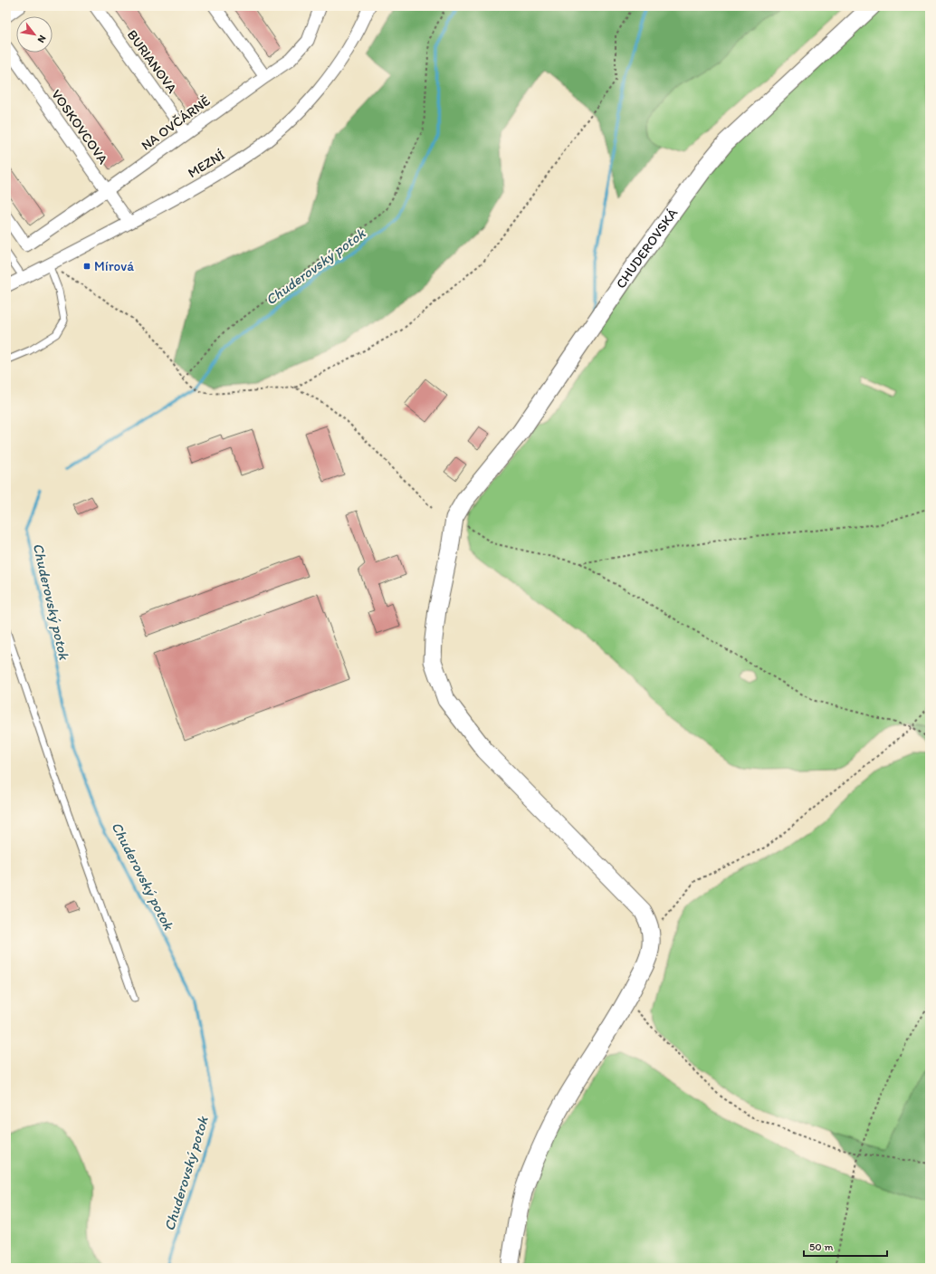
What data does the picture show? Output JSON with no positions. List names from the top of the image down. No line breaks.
{"streets":{"street":["BURIANOVA","NA OVČÁRNĚ","VOSKOVCOVA","MEZNÍ","CHUDEROVSKÁ"]},"crossings":[["BURIANOVA","NA OVČÁRNĚ"],["NA OVČÁRNĚ","VOSKOVCOVA"],["VOSKOVCOVA","MEZNÍ"]],"water":["Chuderovský potok"],"places":{"transit":["Mírová"]},"scale_bar":"50 m","north":"bottom right"}
